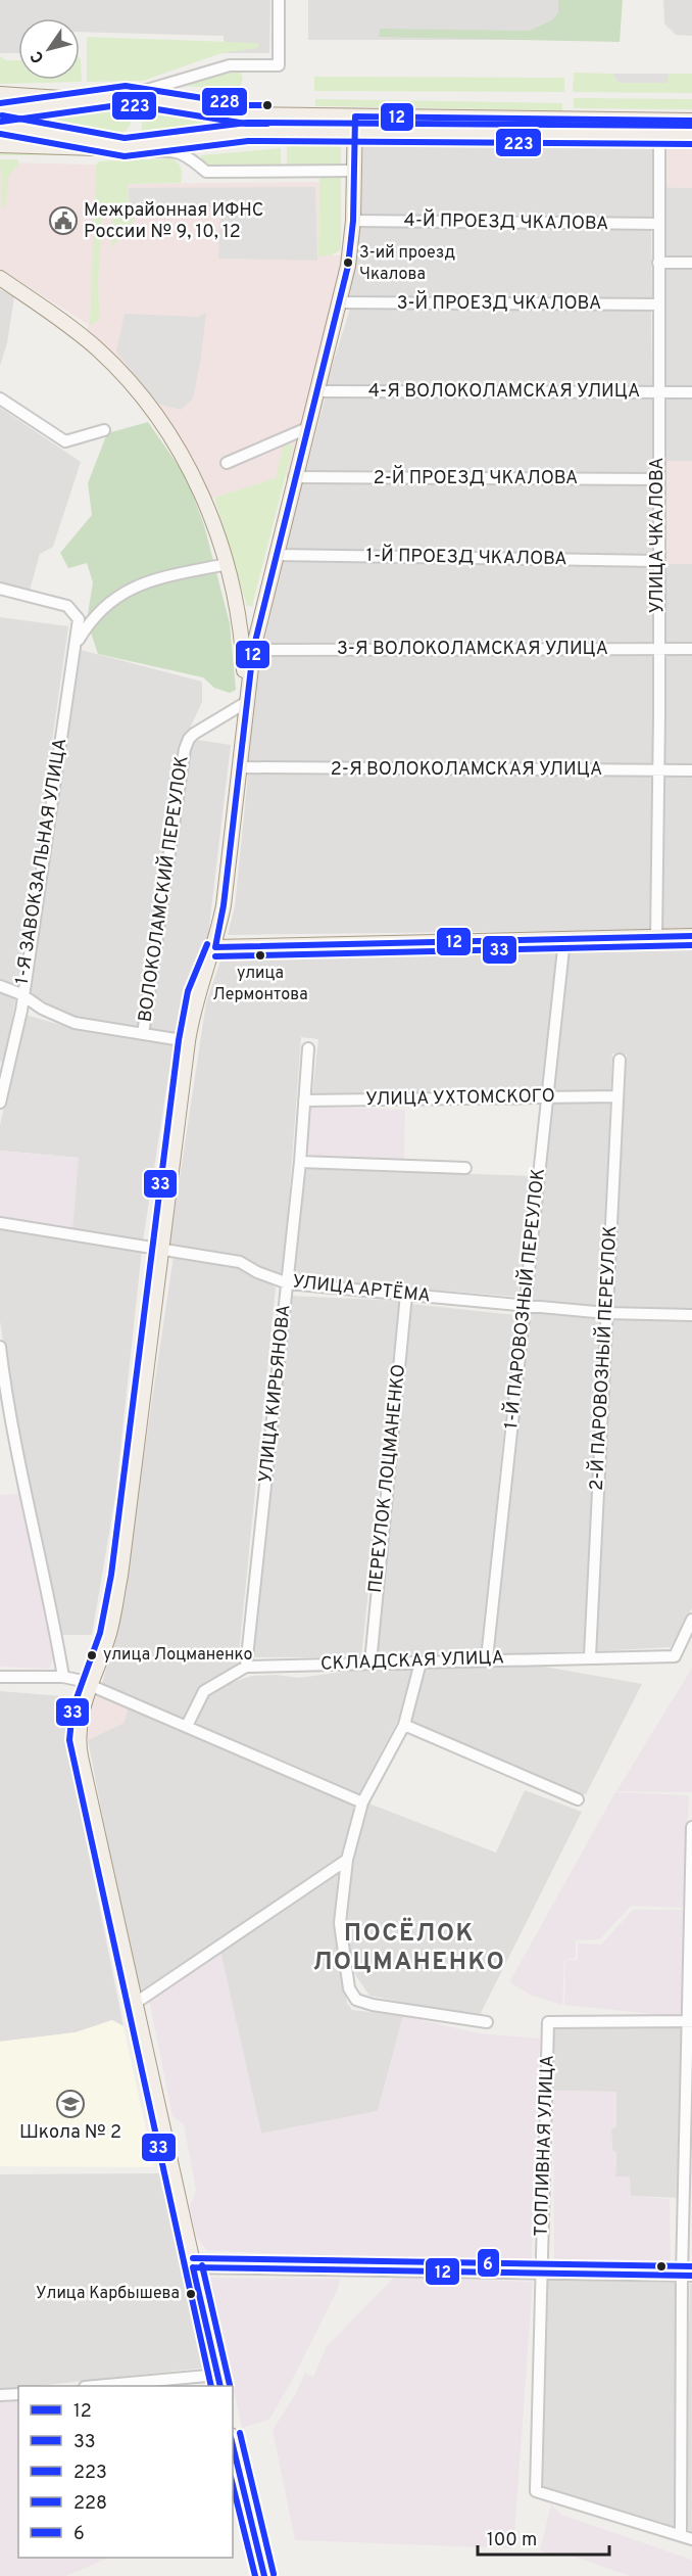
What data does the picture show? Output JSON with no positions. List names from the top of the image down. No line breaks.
{"streets":{"street":["4-Й ПРОЕЗД ЧКАЛОВА","3-Й ПРОЕЗД ЧКАЛОВА","4-Я ВОЛОКОЛАМСКАЯ УЛИЦА","2-Й ПРОЕЗД ЧКАЛОВА","УЛИЦА ЧКАЛОВА","1-Й ПРОЕЗД ЧКАЛОВА","3-Я ВОЛОКОЛАМСКАЯ УЛИЦА","2-Я ВОЛОКОЛАМСКАЯ УЛИЦА","1-Я ЗАВОКЗАЛЬНАЯ УЛИЦА","ВОЛОКОЛАМСКИЙ ПЕРЕУЛОК","УЛИЦА УХТОМСКОГО","УЛИЦА АРТЁМА","1-Й ПАРОВОЗНЫЙ ПЕРЕУЛОК","2-Й ПАРОВОЗНЫЙ ПЕРЕУЛОК","УЛИЦА КИРЬЯНОВА","ПЕРЕУЛОК ЛОЦМАНЕНКО","СКЛАДСКАЯ УЛИЦА","ТОПЛИВНАЯ УЛИЦА"]},"crossings":[["4-Й ПРОЕЗД ЧКАЛОВА","УЛИЦА ЧКАЛОВА"],["3-Й ПРОЕЗД ЧКАЛОВА","УЛИЦА ЧКАЛОВА"],["4-Я ВОЛОКОЛАМСКАЯ УЛИЦА","УЛИЦА ЧКАЛОВА"],["2-Й ПРОЕЗД ЧКАЛОВА","УЛИЦА ЧКАЛОВА"],["УЛИЦА ЧКАЛОВА","1-Й ПРОЕЗД ЧКАЛОВА"],["УЛИЦА ЧКАЛОВА","3-Я ВОЛОКОЛАМСКАЯ УЛИЦА"],["УЛИЦА ЧКАЛОВА","2-Я ВОЛОКОЛАМСКАЯ УЛИЦА"],["УЛИЦА УХТОМСКОГО","1-Й ПАРОВОЗНЫЙ ПЕРЕУЛОК"],["УЛИЦА УХТОМСКОГО","2-Й ПАРОВОЗНЫЙ ПЕРЕУЛОК"],["УЛИЦА УХТОМСКОГО","УЛИЦА КИРЬЯНОВА"],["УЛИЦА АРТЁМА","1-Й ПАРОВОЗНЫЙ ПЕРЕУЛОК"],["УЛИЦА АРТЁМА","2-Й ПАРОВОЗНЫЙ ПЕРЕУЛОК"],["УЛИЦА АРТЁМА","УЛИЦА КИРЬЯНОВА"],["УЛИЦА АРТЁМА","ПЕРЕУЛОК ЛОЦМАНЕНКО"],["1-Й ПАРОВОЗНЫЙ ПЕРЕУЛОК","СКЛАДСКАЯ УЛИЦА"],["2-Й ПАРОВОЗНЫЙ ПЕРЕУЛОК","СКЛАДСКАЯ УЛИЦА"],["УЛИЦА КИРЬЯНОВА","СКЛАДСКАЯ УЛИЦА"],["ПЕРЕУЛОК ЛОЦМАНЕНКО","СКЛАДСКАЯ УЛИЦА"]],"districts":["ПОСЁЛОК ЛОЦМАНЕНКО"],"places":{"public building":["Межрайонная ИФНС России № 9, 10, 12"],"other":["3-ий проезд Чкалова","улица Лермонтова","улица Лоцманенко","Улица Карбышева"],"school or university":["Школа № 2"]},"lines":["transit line 228","transit line 223","transit line 12","transit line 33","transit line 6"],"legend":["12","33","223","228","6"],"scale_bar":"100 m","north":"bottom left"}
